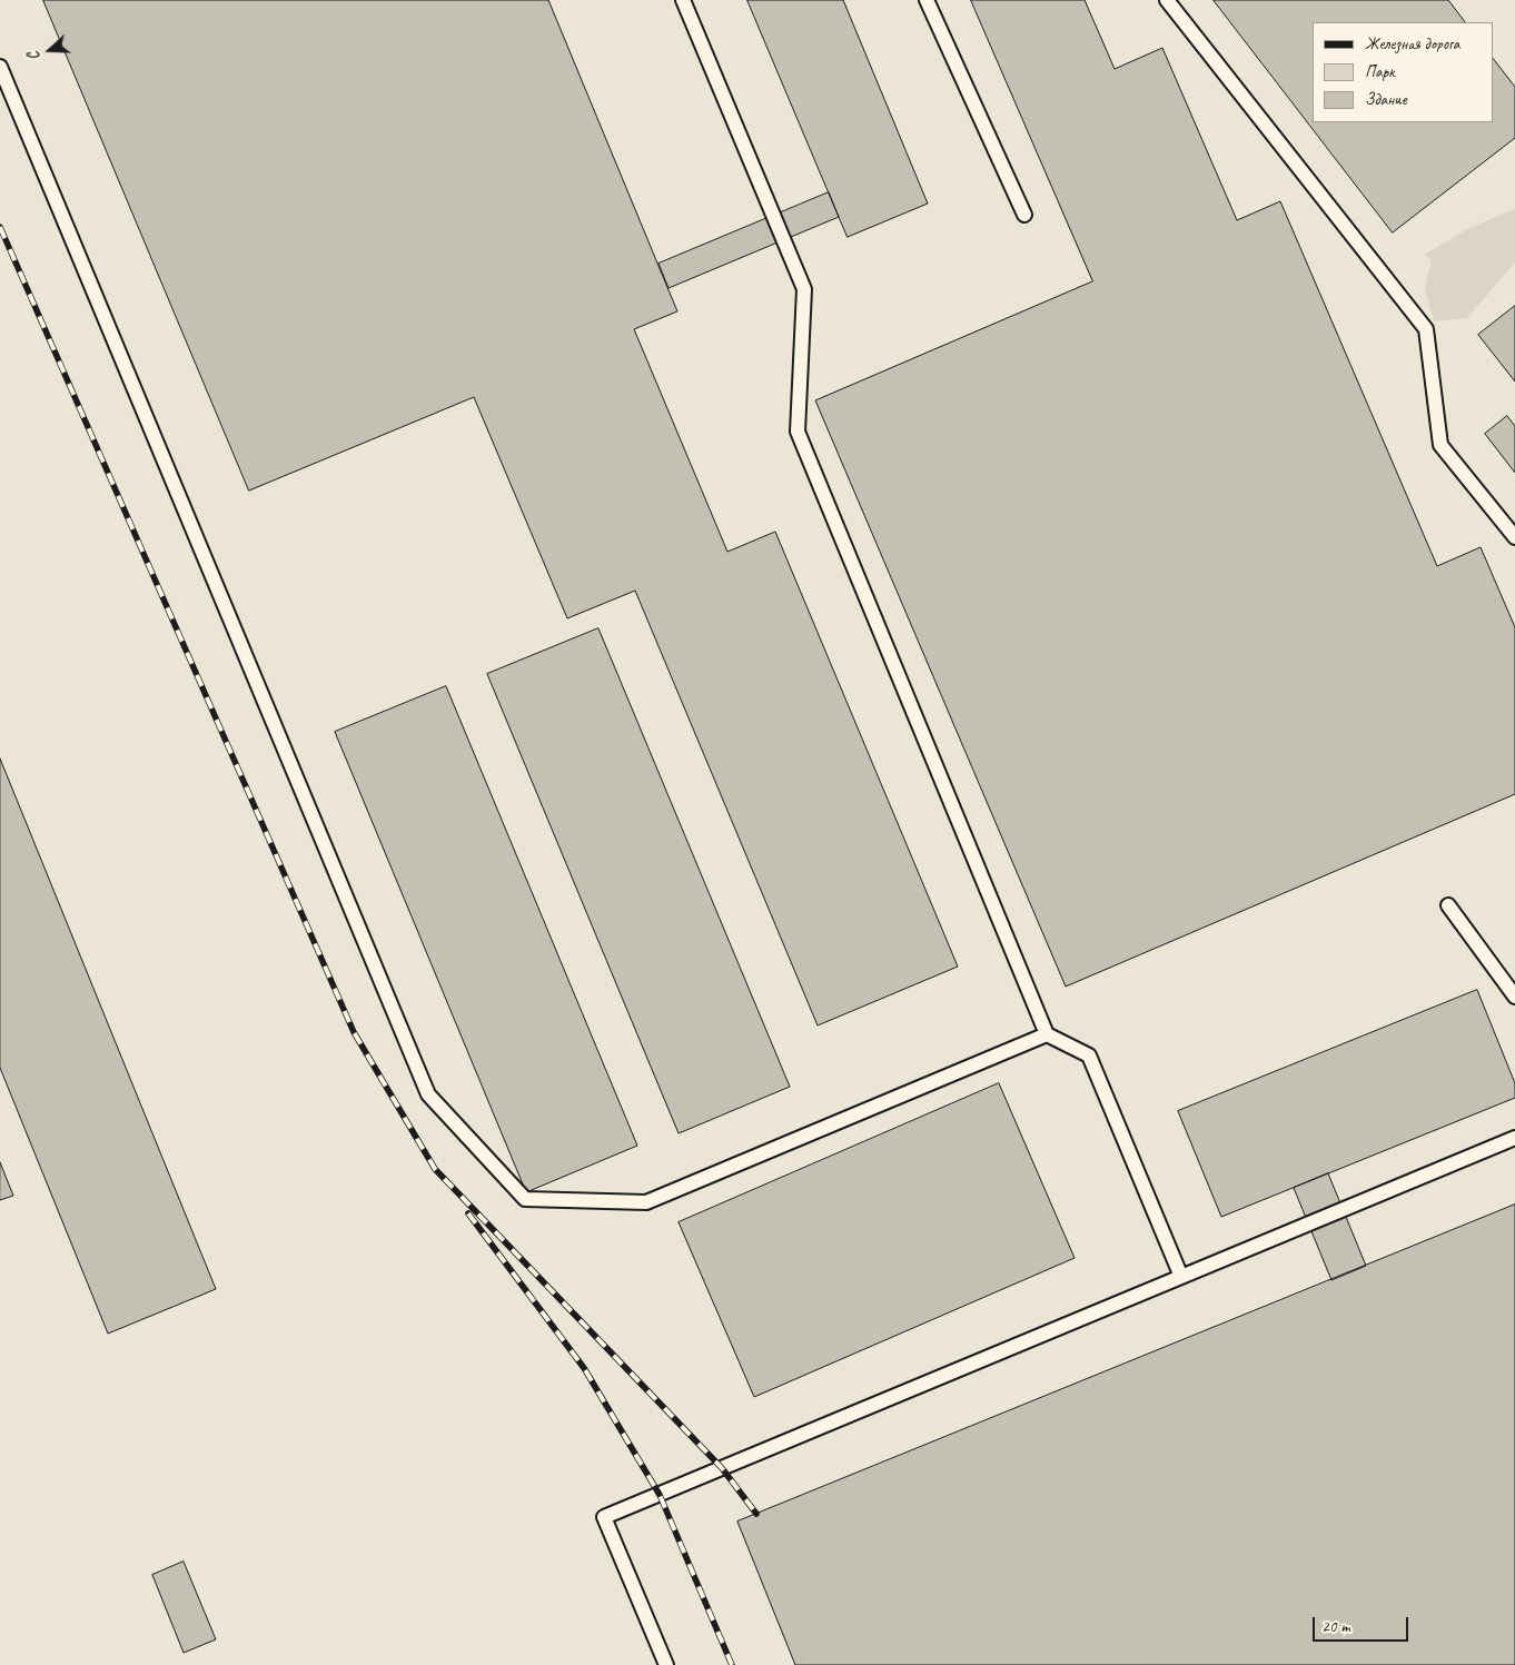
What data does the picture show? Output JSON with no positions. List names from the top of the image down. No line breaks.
{"legend":["Железная дорога","Парк","Здание"],"scale_bar":"20 m","north":"left"}
